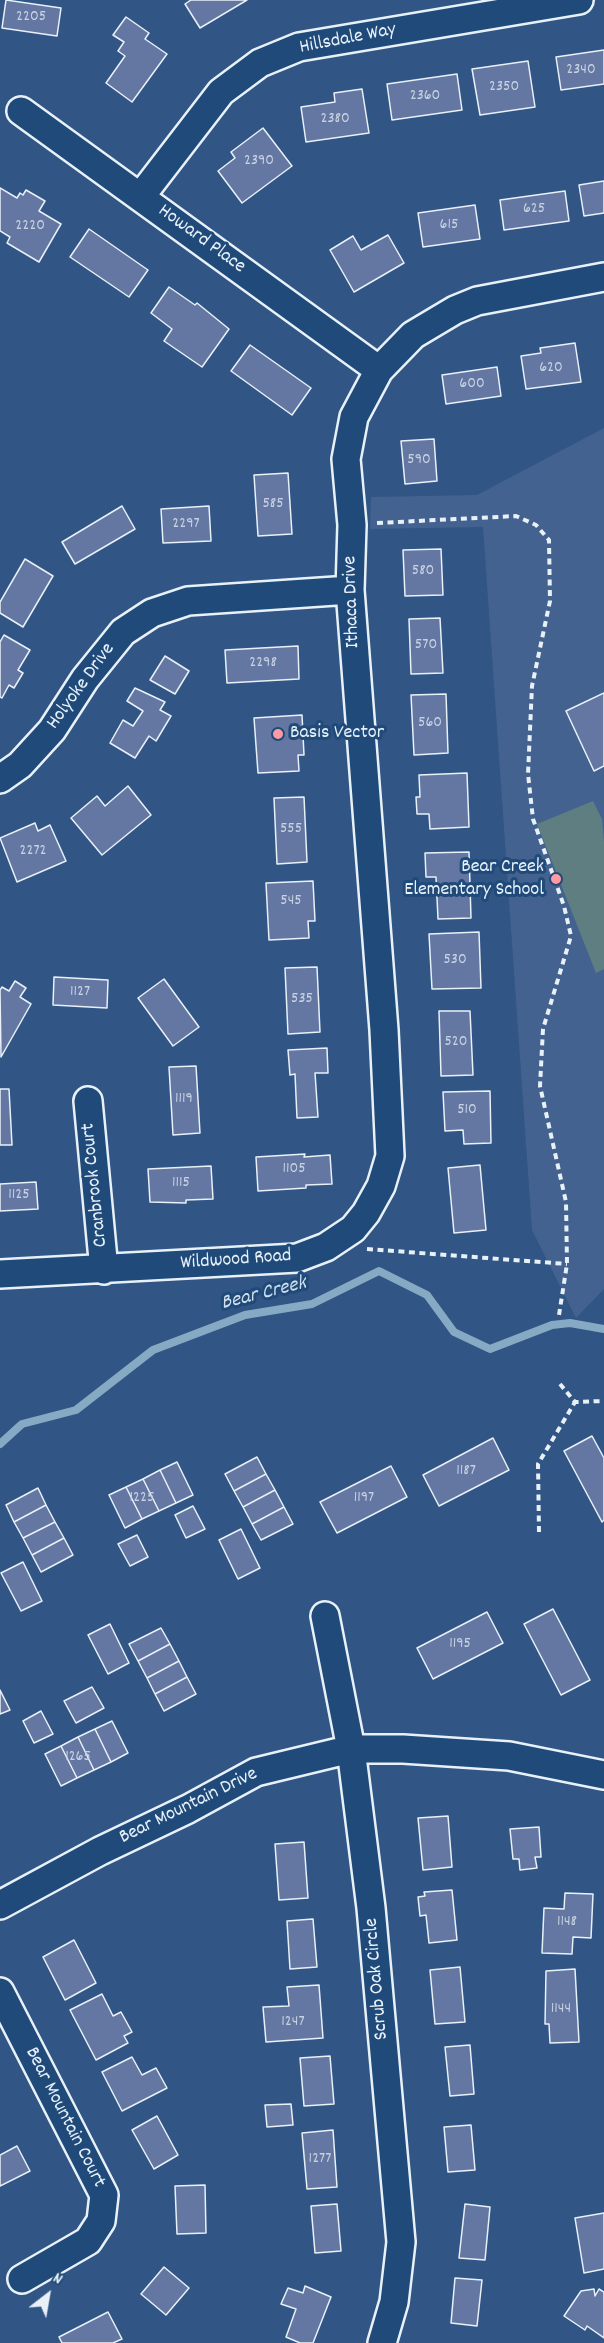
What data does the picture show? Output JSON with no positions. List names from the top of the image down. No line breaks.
{"streets":{"street":["Hillsdale Way","Howard Place","Ithaca Drive","Holyoke Drive","Cranbrook Court","Wildwood Road","Bear Mountain Drive","Scrub Oak Circle","Bear Mountain Court"]},"crossings":[["Hillsdale Way","Howard Place"],["Howard Place","Ithaca Drive"],["Ithaca Drive","Holyoke Drive"],["Ithaca Drive","Wildwood Road"],["Cranbrook Court","Wildwood Road"],["Bear Mountain Drive","Scrub Oak Circle"]],"water":["Bear Creek"],"places":["Basis Vector","Bear Creek Elementary School"],"house_numbers":["2205","2340","2350","2360","2380","2390","625","615","2220","620","600","590","585","2297","580","570","2298","560","555","2272","545","530","1127","535","520","1119","510","1105","1115","1125","1187","1225","1197","1195","1265","1148","1144","1247","1277"],"north":"top right"}
